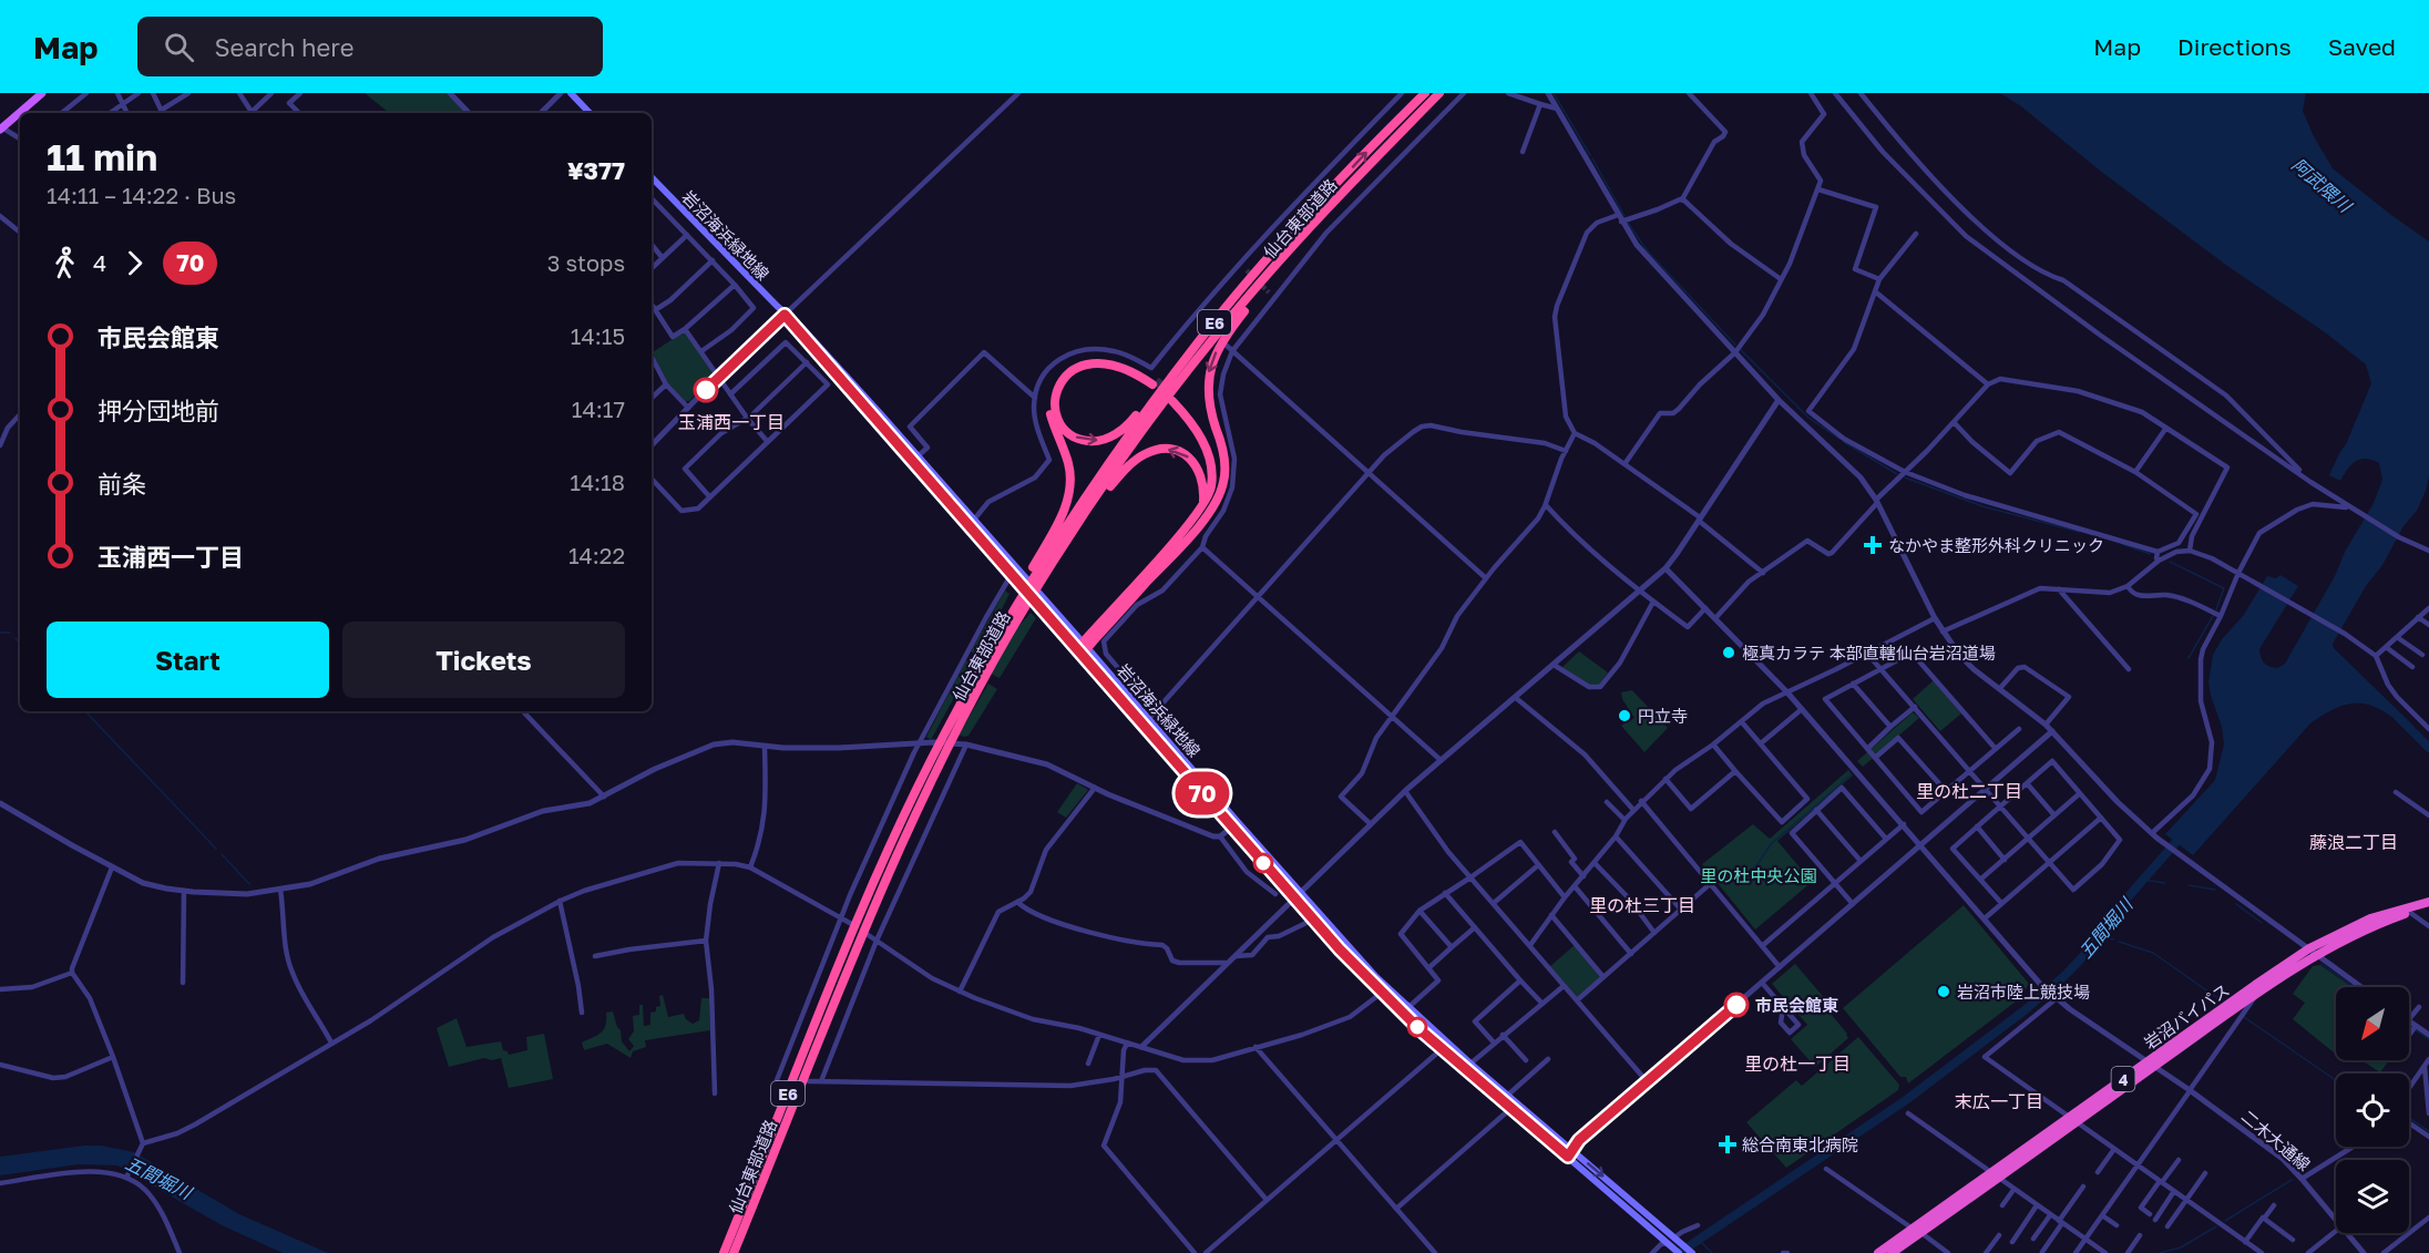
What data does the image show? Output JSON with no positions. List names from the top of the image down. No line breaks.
{"streets":{"highway":["仙台東部道路","E6","岩沼バイパス","4"],"main road":["岩沼海浜緑地線"],"street":["二木大通線"]},"crossings":[["岩沼バイパス","二木大通線"]],"districts":["玉浦西一丁目","里の杜二丁目","藤浪二丁目","里の杜三丁目","里の杜一丁目","末広一丁目"],"water":["阿武隈川","五間堀川"],"parks":["里の杜中央公園"],"places":{"health":["なかやま整形外科クリニック","総合南東北病院"],"other":["極真カラテ 本部直轄仙台岩沼道場","円立寺","岩沼市陸上競技場","市民会館東"]},"lines":["bus line 70"],"north":"bottom left","page":{"header":"Map","search":"Search here","nav":["Map","Directions","Saved"],"on_map":"70","heading":["11 min","14:11 – 14:22 · Bus","¥377"],"legs":["4","70","3 stops"],"list":[{"name":"市民会館東","value":"14:15"},{"name":"押分団地前","value":"14:17"},{"name":"前条","value":"14:18"},{"name":"玉浦西一丁目","value":"14:22"}],"buttons":["Start","Tickets"]}}
